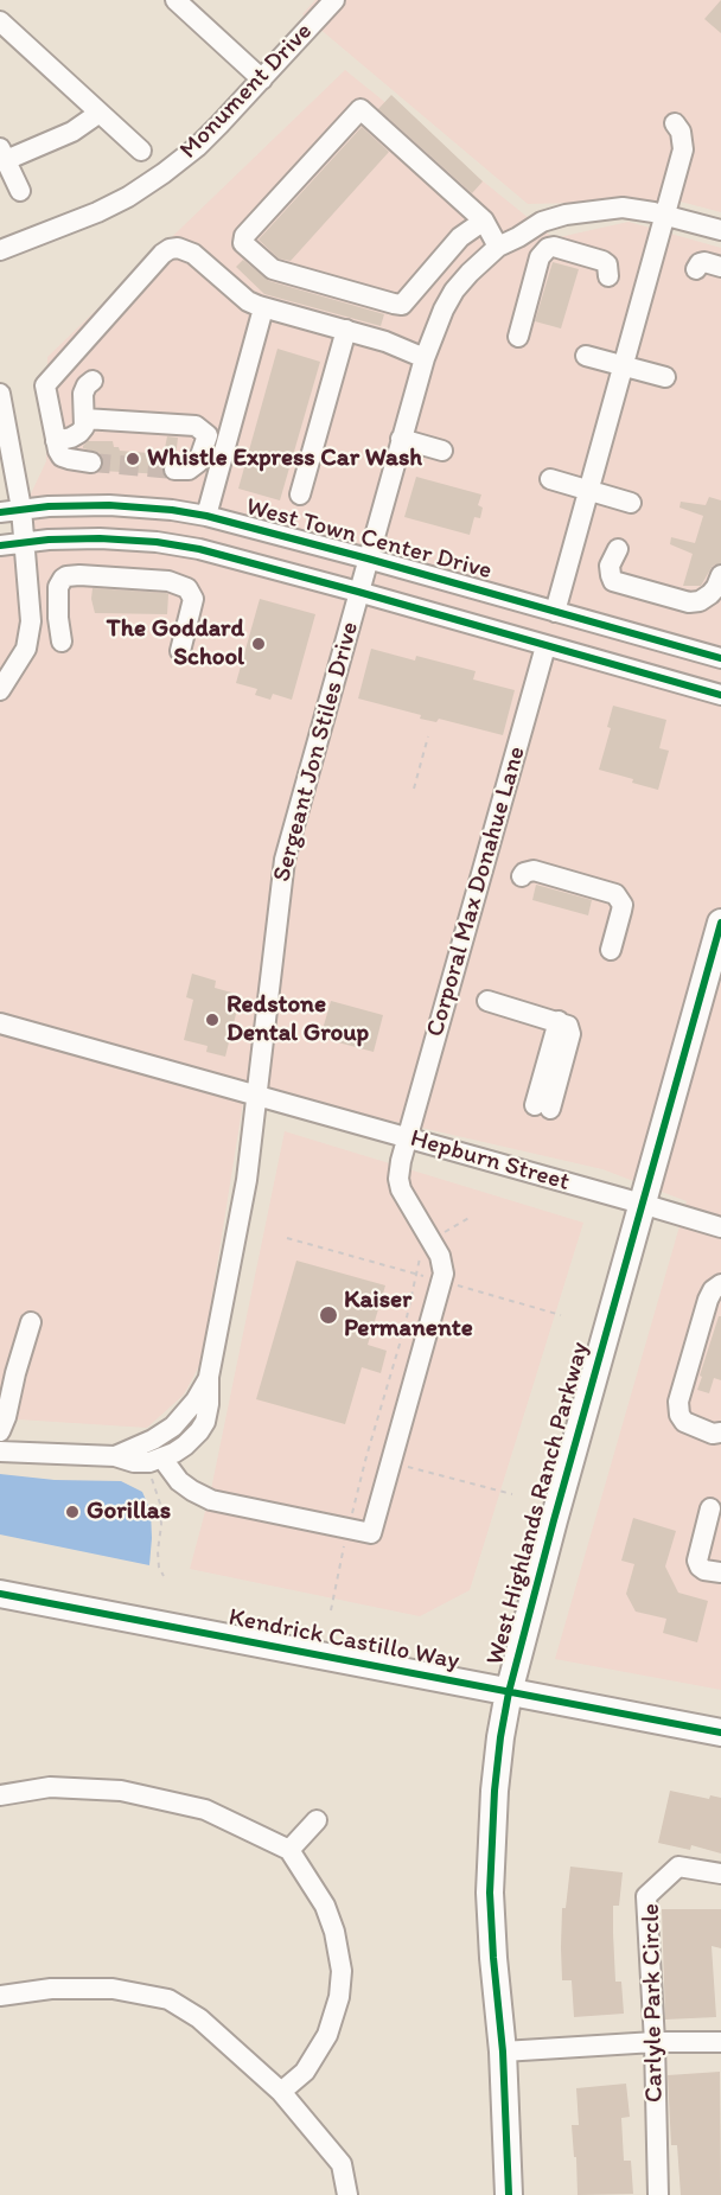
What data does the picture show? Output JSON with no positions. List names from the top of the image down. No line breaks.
{"streets":{"main road":["West Highlands Ranch Parkway","Kendrick Castillo Way"],"street":["Monument Drive","West Town Center Drive","Sergeant Jon Stiles Drive","Corporal Max Donahue Lane","Hepburn Street","Carlyle Park Circle"]},"crossings":[["West Town Center Drive","Sergeant Jon Stiles Drive"],["West Town Center Drive","Corporal Max Donahue Lane"],["Sergeant Jon Stiles Drive","Hepburn Street"],["Corporal Max Donahue Lane","Hepburn Street"],["Hepburn Street","West Highlands Ranch Parkway"],["West Highlands Ranch Parkway","Kendrick Castillo Way"]],"places":["Whistle Express Car Wash","The Goddard School","Redstone Dental Group","Kaiser Permanente","Gorillas"]}
